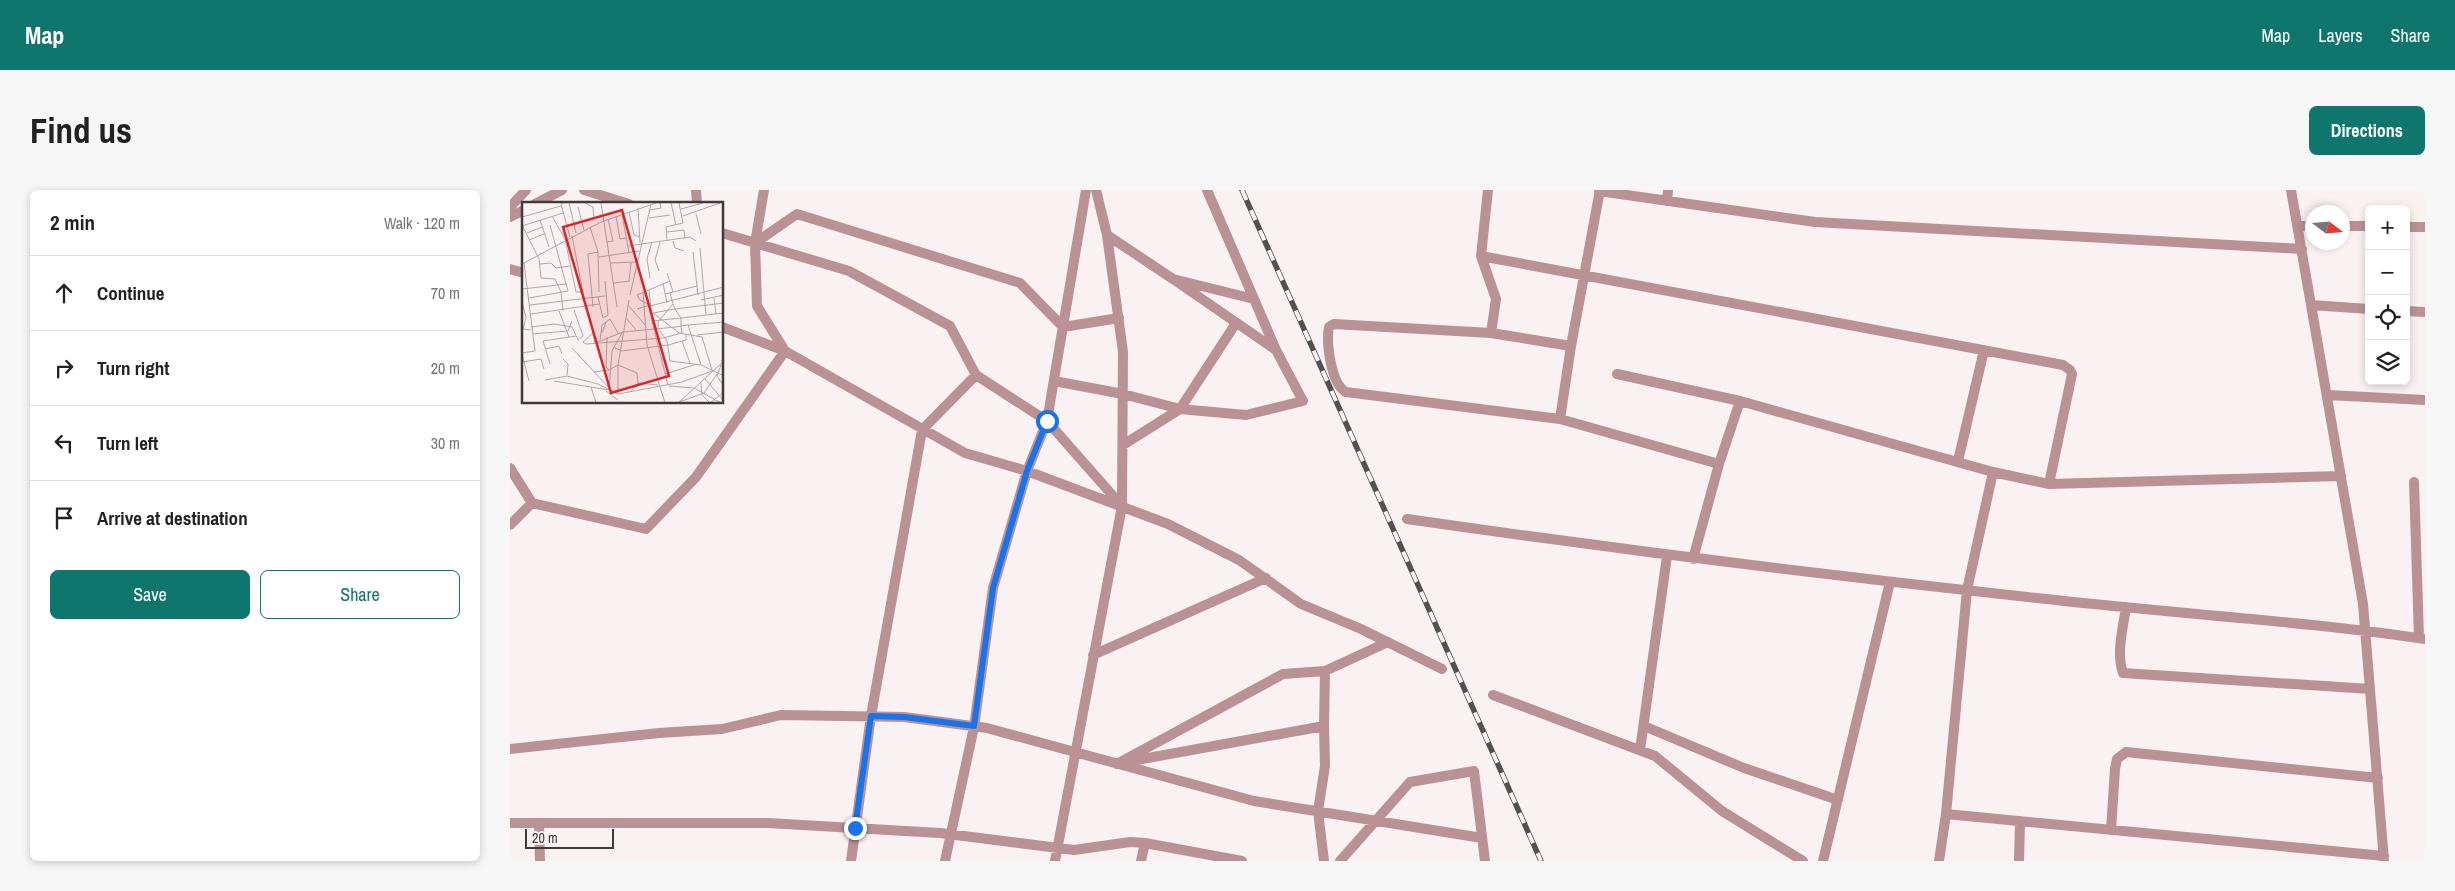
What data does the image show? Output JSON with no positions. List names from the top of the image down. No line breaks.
{"scale_bar":"20 m","north":"right","page":{"header":"Map","nav":["Map","Layers","Share"],"buttons":["Directions",["Save","Share"]],"title":"Find us","heading":["2 min","Walk · 120 m"],"map_buttons":["+","−"],"list":[["Continue","70 m"],["Turn right","20 m"],["Turn left","30 m"],"Arrive at destination"],"scale":"20 m"}}
